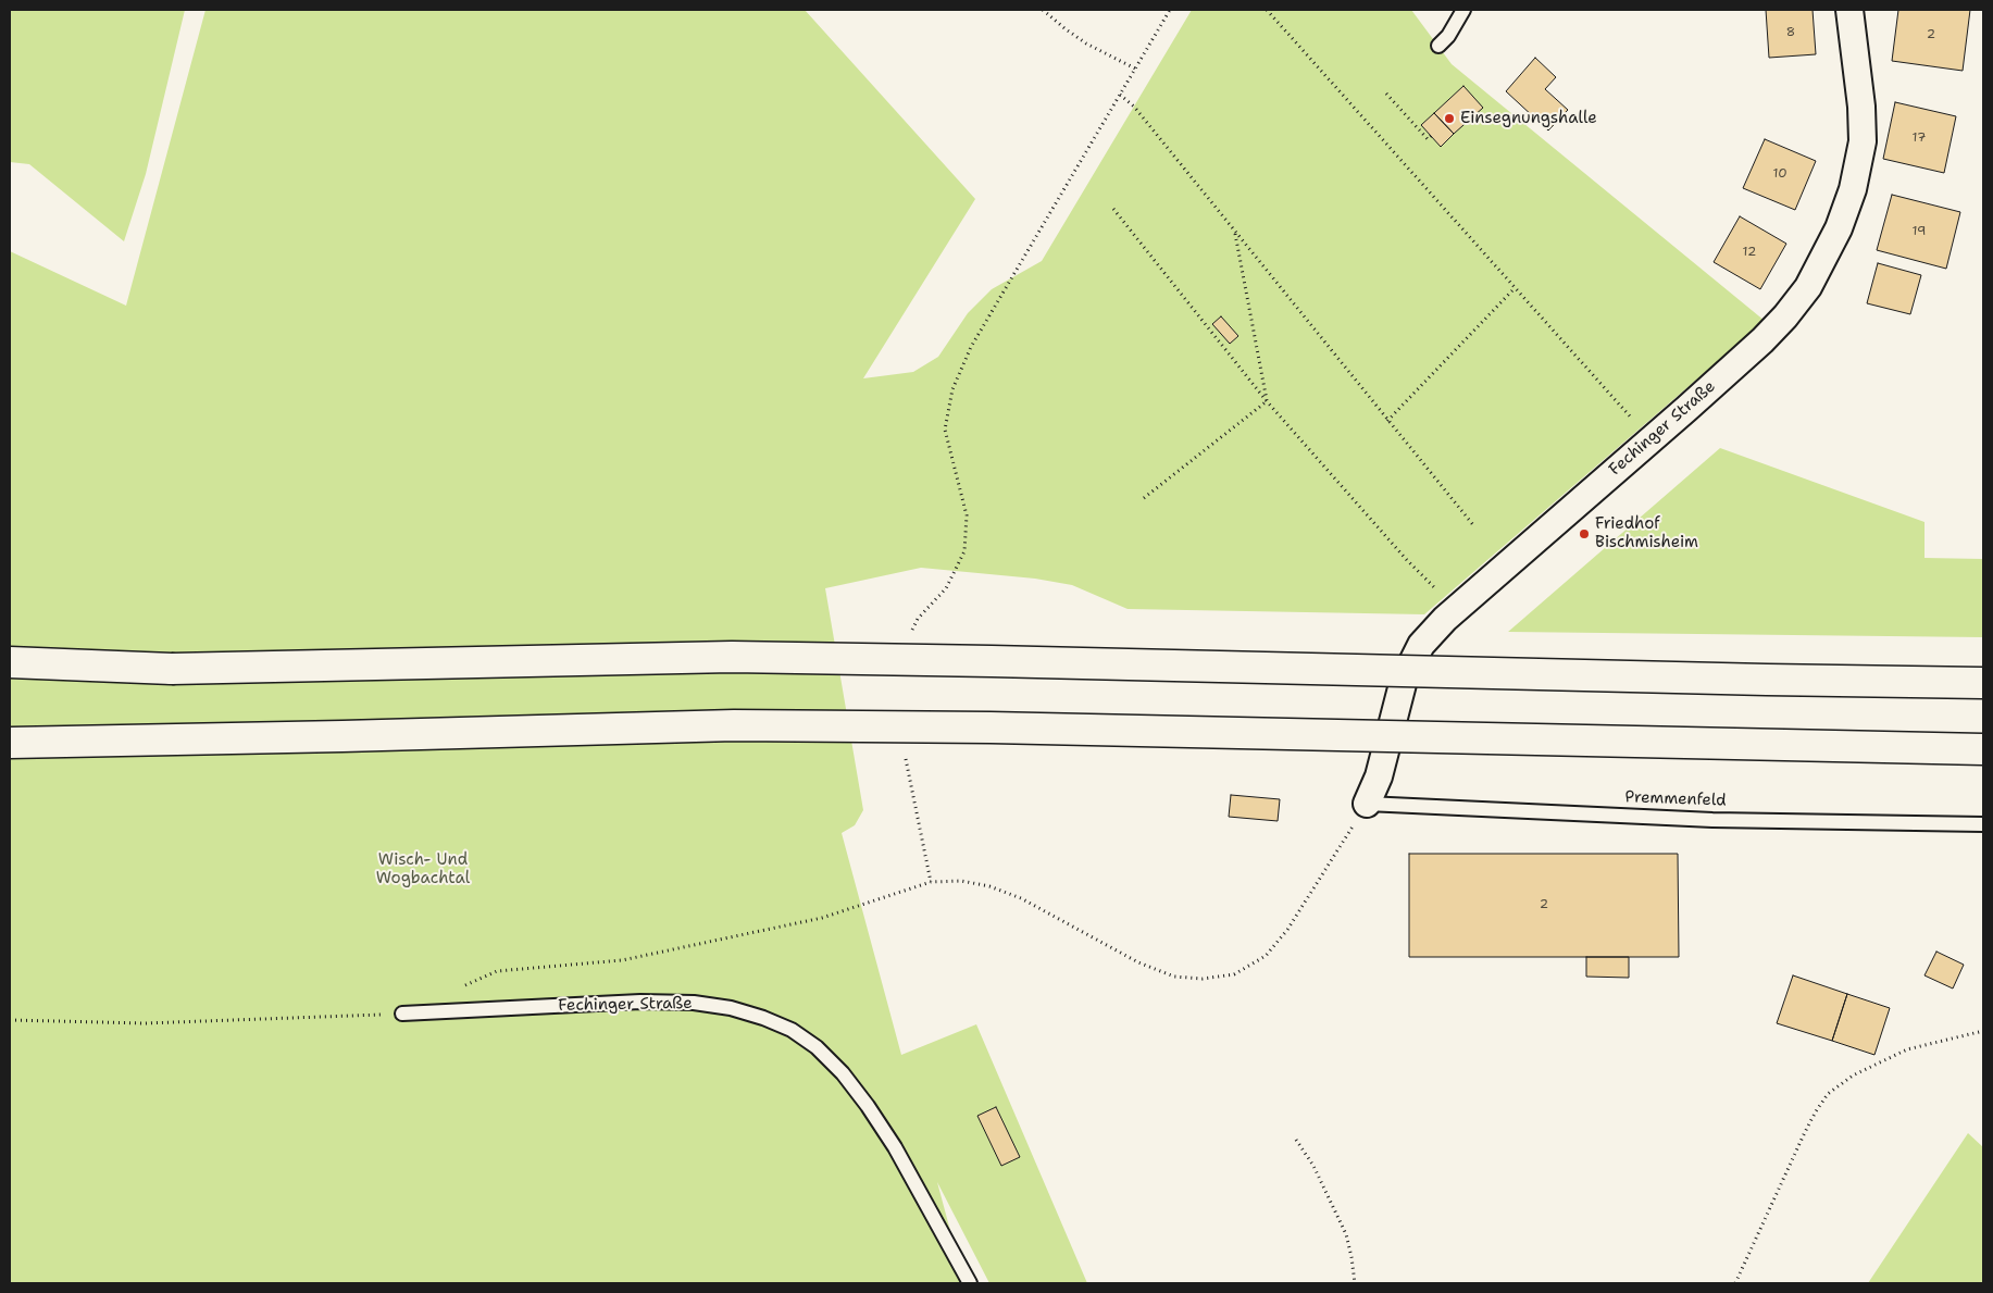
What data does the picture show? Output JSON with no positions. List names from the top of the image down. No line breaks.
{"streets":{"street":["Fechinger Straße"],"lane":["Premmenfeld"]},"crossings":[["Fechinger Straße","Premmenfeld"]],"parks":["Wisch- Und Wogbachtal"],"places":["Einsegnungshalle","Friedhof Bischmisheim"],"house_numbers":["8","2","17","10","19","12","2"]}
